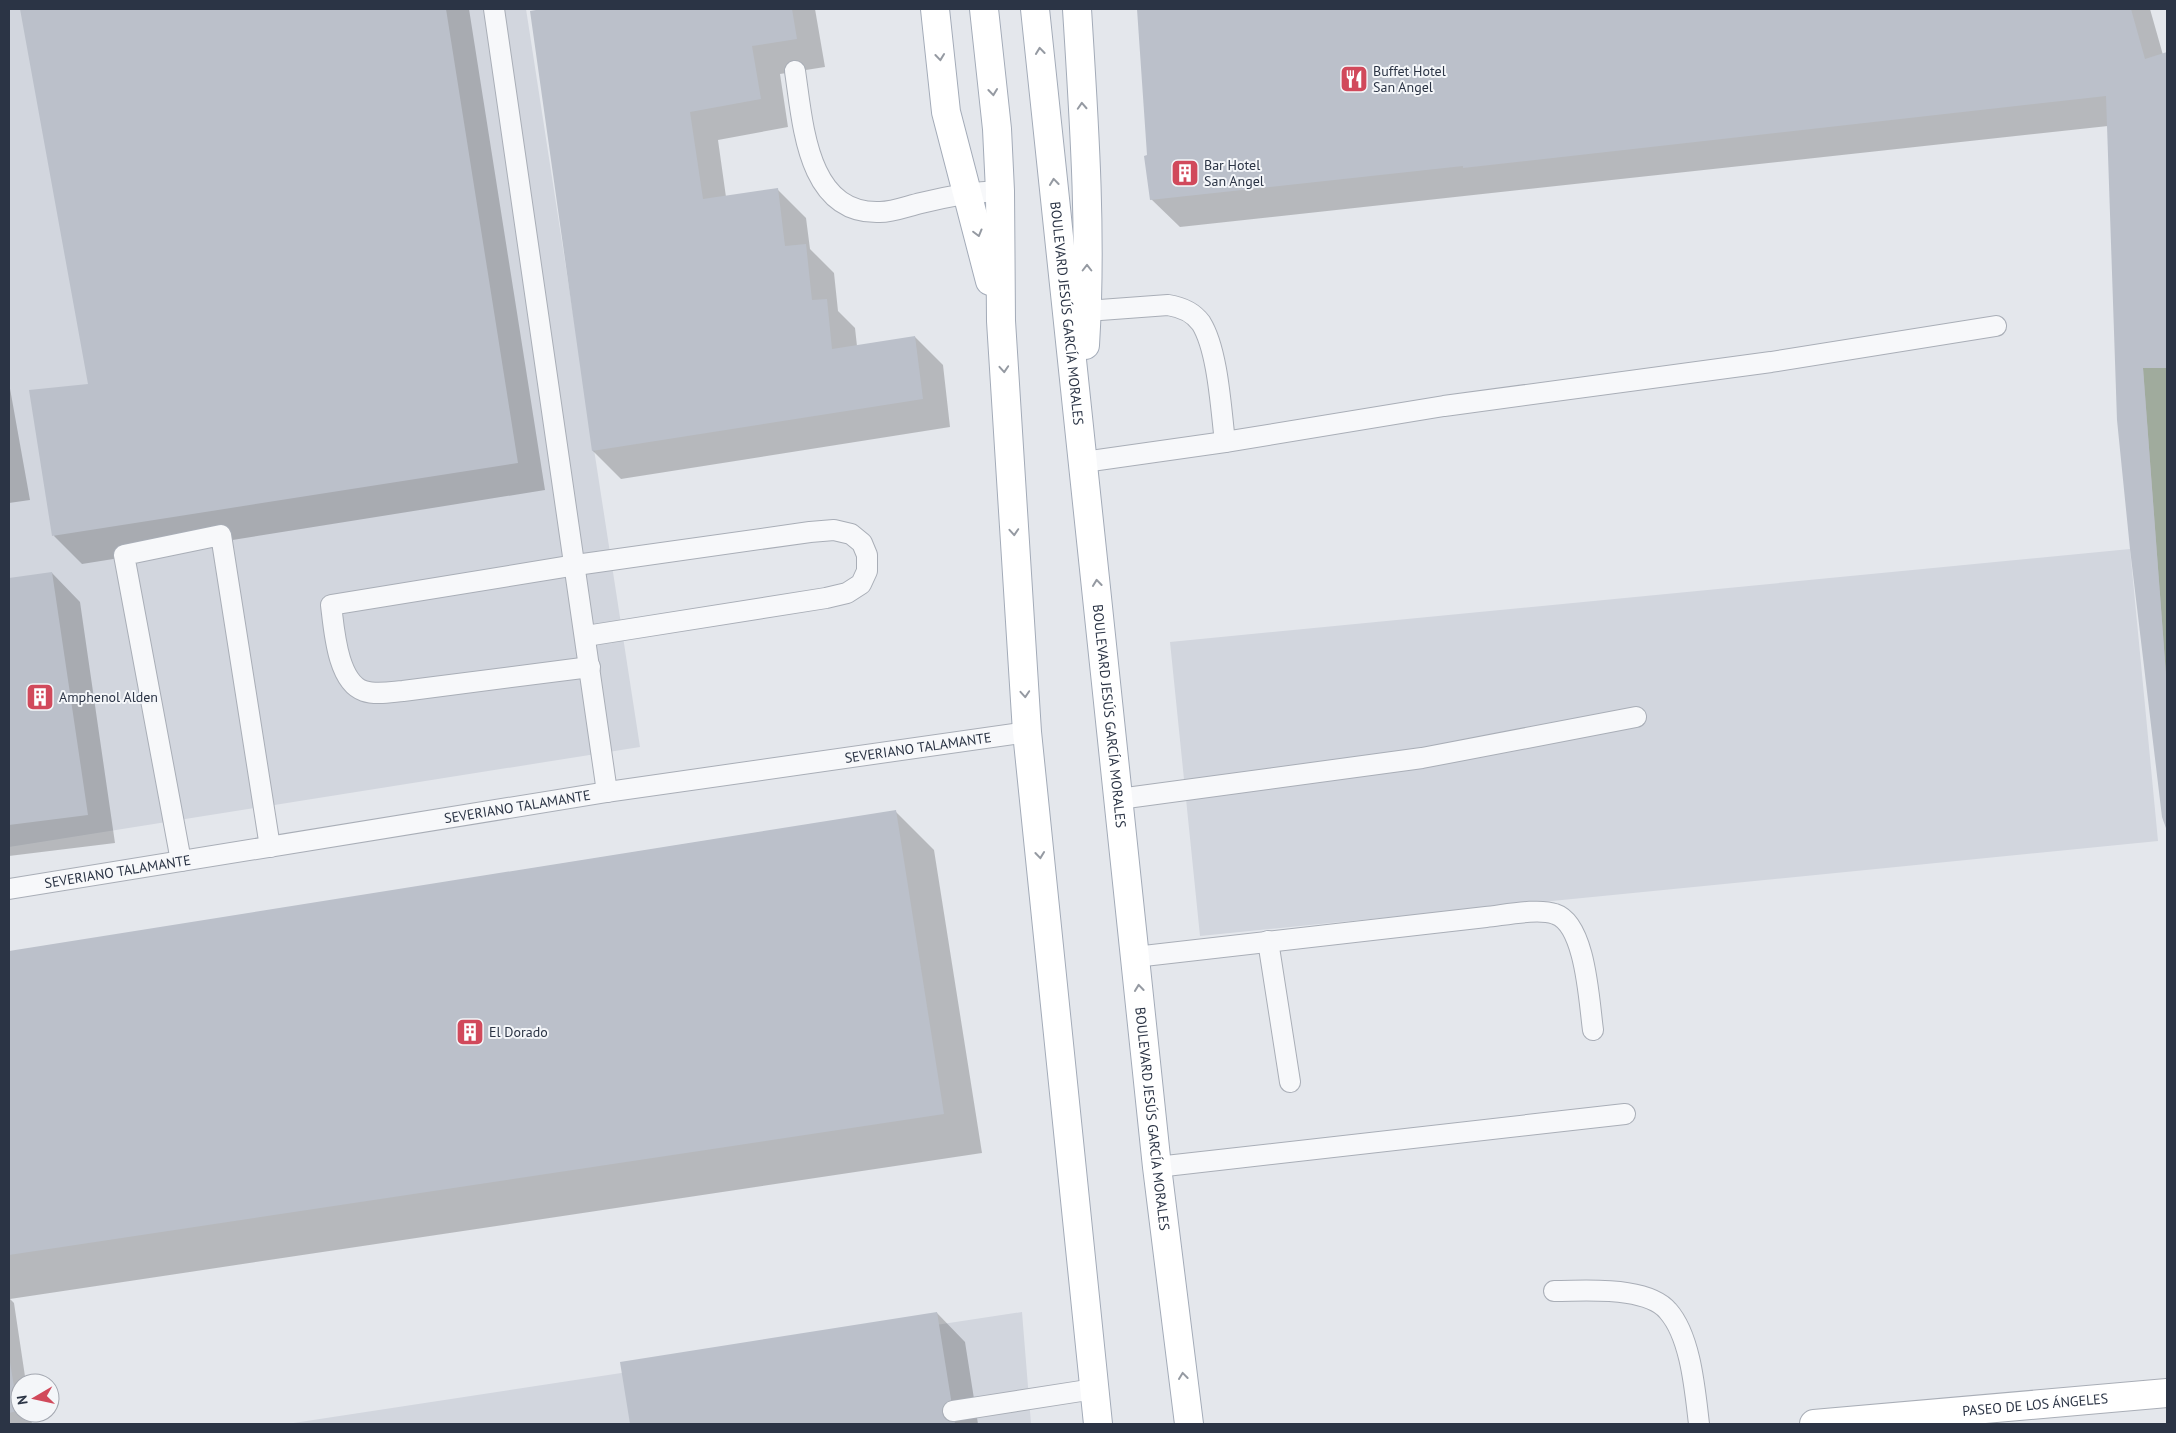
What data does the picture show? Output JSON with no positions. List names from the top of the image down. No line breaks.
{"streets":{"main road":["BOULEVARD JESÚS GARCÍA MORALES","PASEO DE LOS ÁNGELES"],"lane":["SEVERIANO TALAMANTE"]},"places":{"restaurant":["Buffet Hotel San Angel"],"building":["Bar Hotel San Angel","Amphenol Alden","El Dorado"]},"north":"left"}
